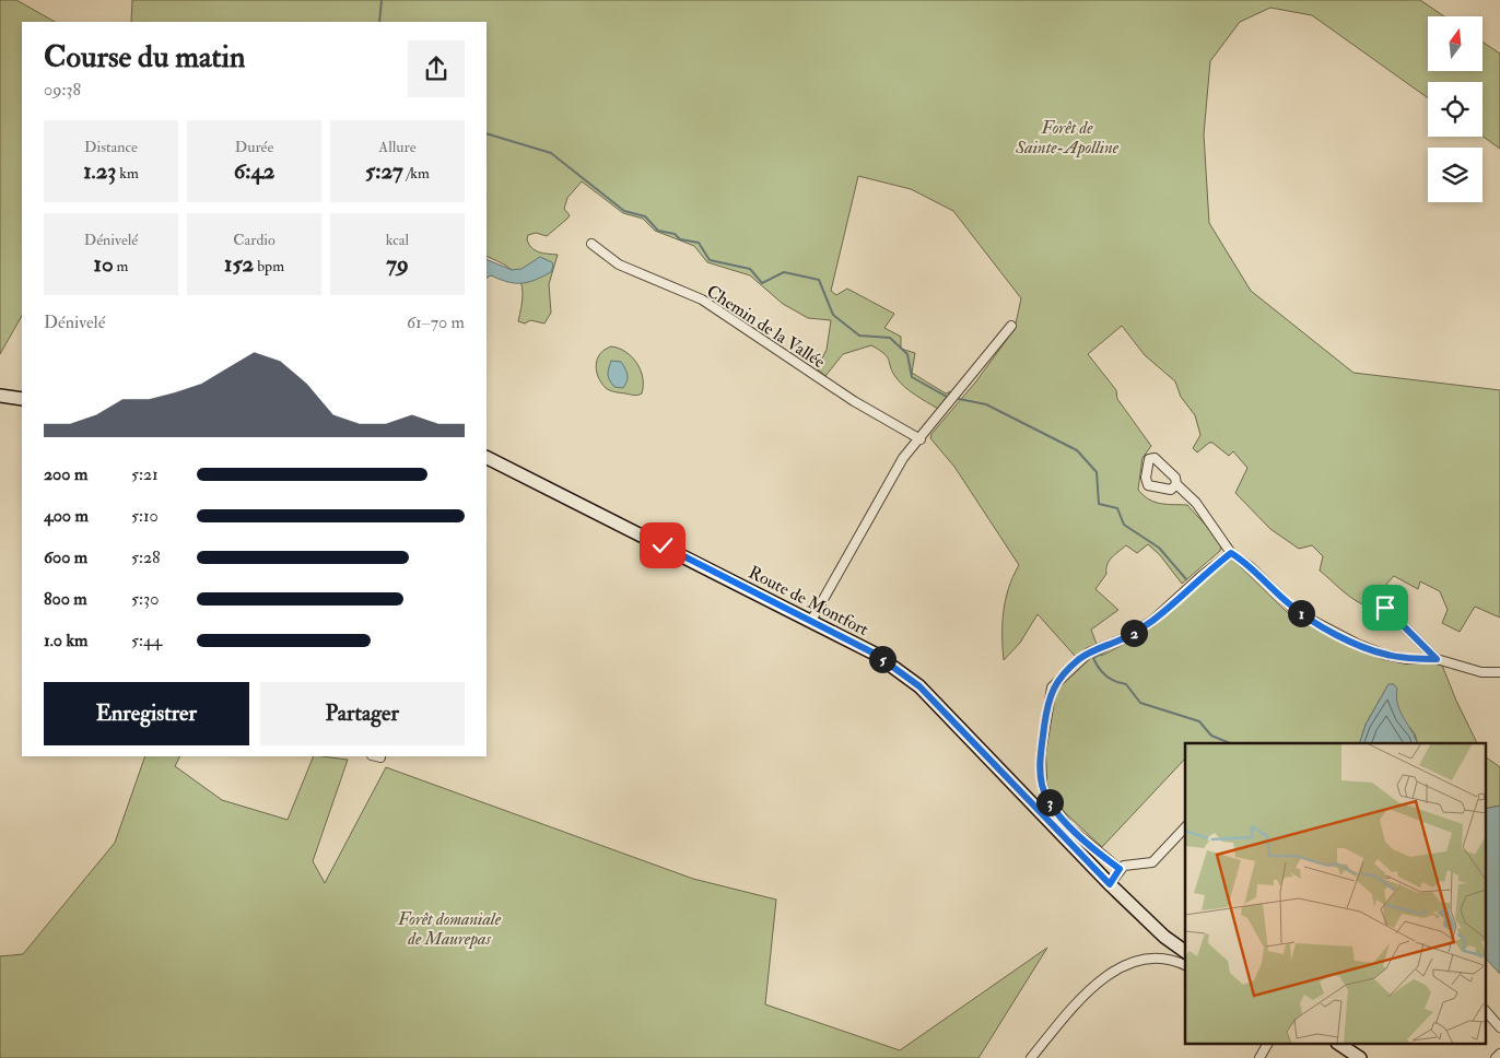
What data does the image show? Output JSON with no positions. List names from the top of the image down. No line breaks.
{"streets":{"street":["Chemin de la Vallée","Route de Montfort"]},"parks":["Forêt de Sainte-Apolline","Forêt domaniale de Maurepas"],"north":"top","page":{"heading":["Course du matin","09:38"],"stats":[["Distance","1.23 km"],["Durée","6:42"],["Allure","5:27 /km"],["Dénivelé","10 m"],["Cardio","152 bpm"],["kcal","79"]],"chart":["Dénivelé","61–70 m"],"list":[{"name":"200 m","note":"5:21"},{"name":"400 m","note":"5:10"},{"name":"600 m","note":"5:28"},{"name":"800 m","note":"5:30"},{"name":"1.0 km","note":"5:44"}],"pins":["1","2","5","3"],"buttons":["Enregistrer","Partager"]}}
